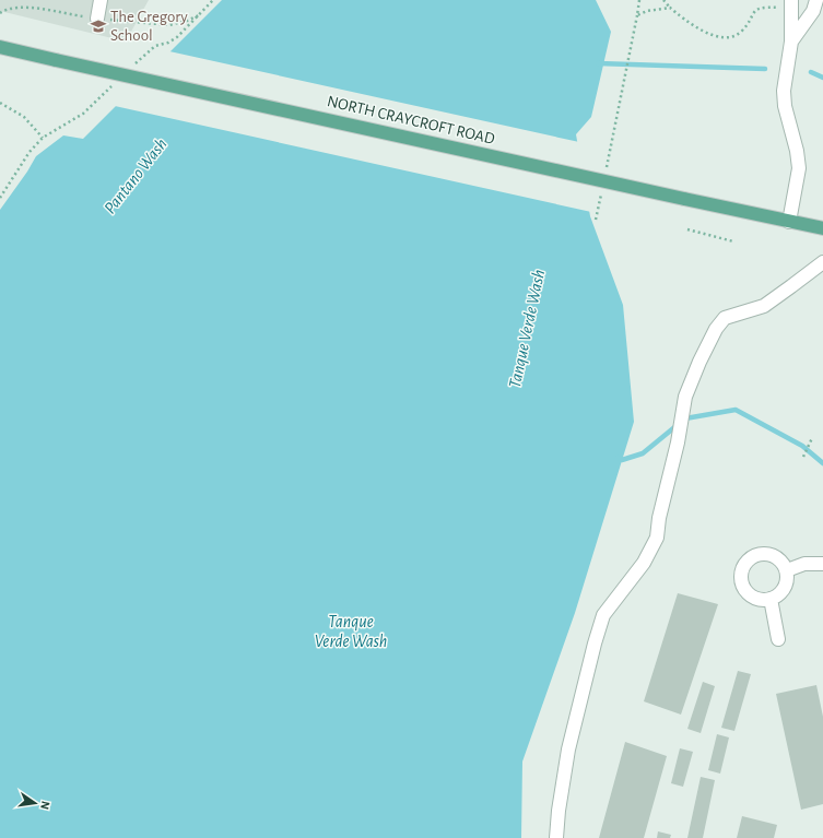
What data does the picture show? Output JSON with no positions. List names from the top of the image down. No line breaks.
{"streets":{"main road":["NORTH CRAYCROFT ROAD"]},"water":["Pantano Wash","Tanque Verde Wash"],"places":{"school or university":["The Gregory School"]},"north":"right"}
